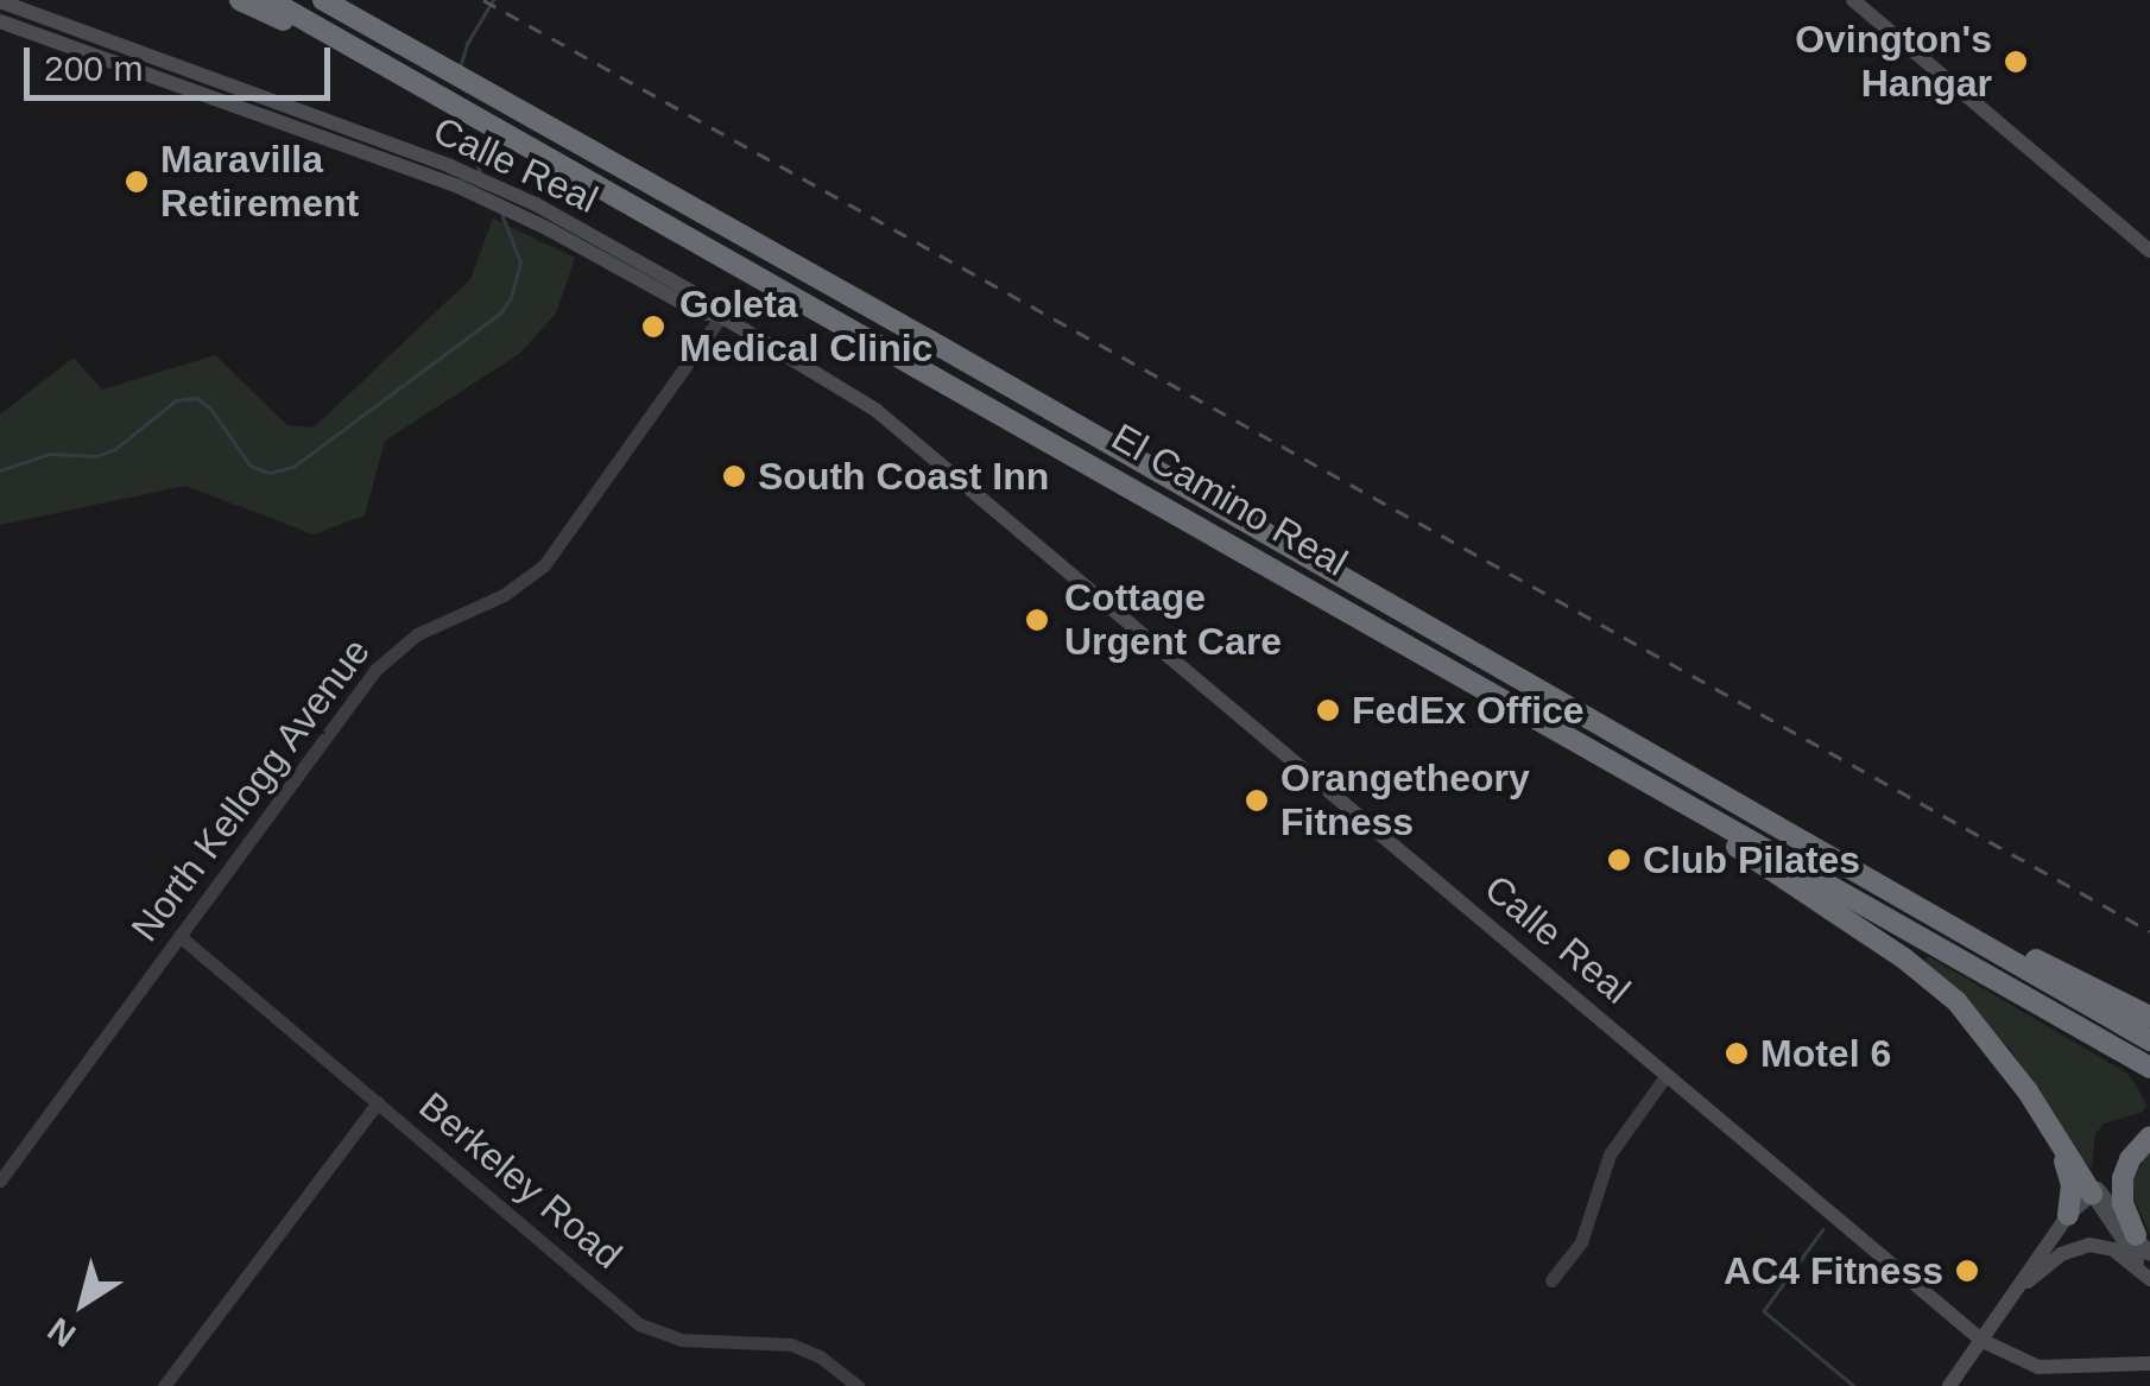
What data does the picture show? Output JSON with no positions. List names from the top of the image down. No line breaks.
{"streets":{"highway":["El Camino Real"],"main road":["Calle Real"],"street":["North Kellogg Avenue","Berkeley Road"]},"crossings":[["Calle Real","North Kellogg Avenue"],["North Kellogg Avenue","Berkeley Road"]],"places":["Ovington's Hangar","Maravilla Retirement","Goleta Medical Clinic","South Coast Inn","Cottage Urgent Care","FedEx Office","Orangetheory Fitness","Club Pilates","Motel 6","AC4 Fitness"],"scale_bar":"200 m","north":"bottom left"}
